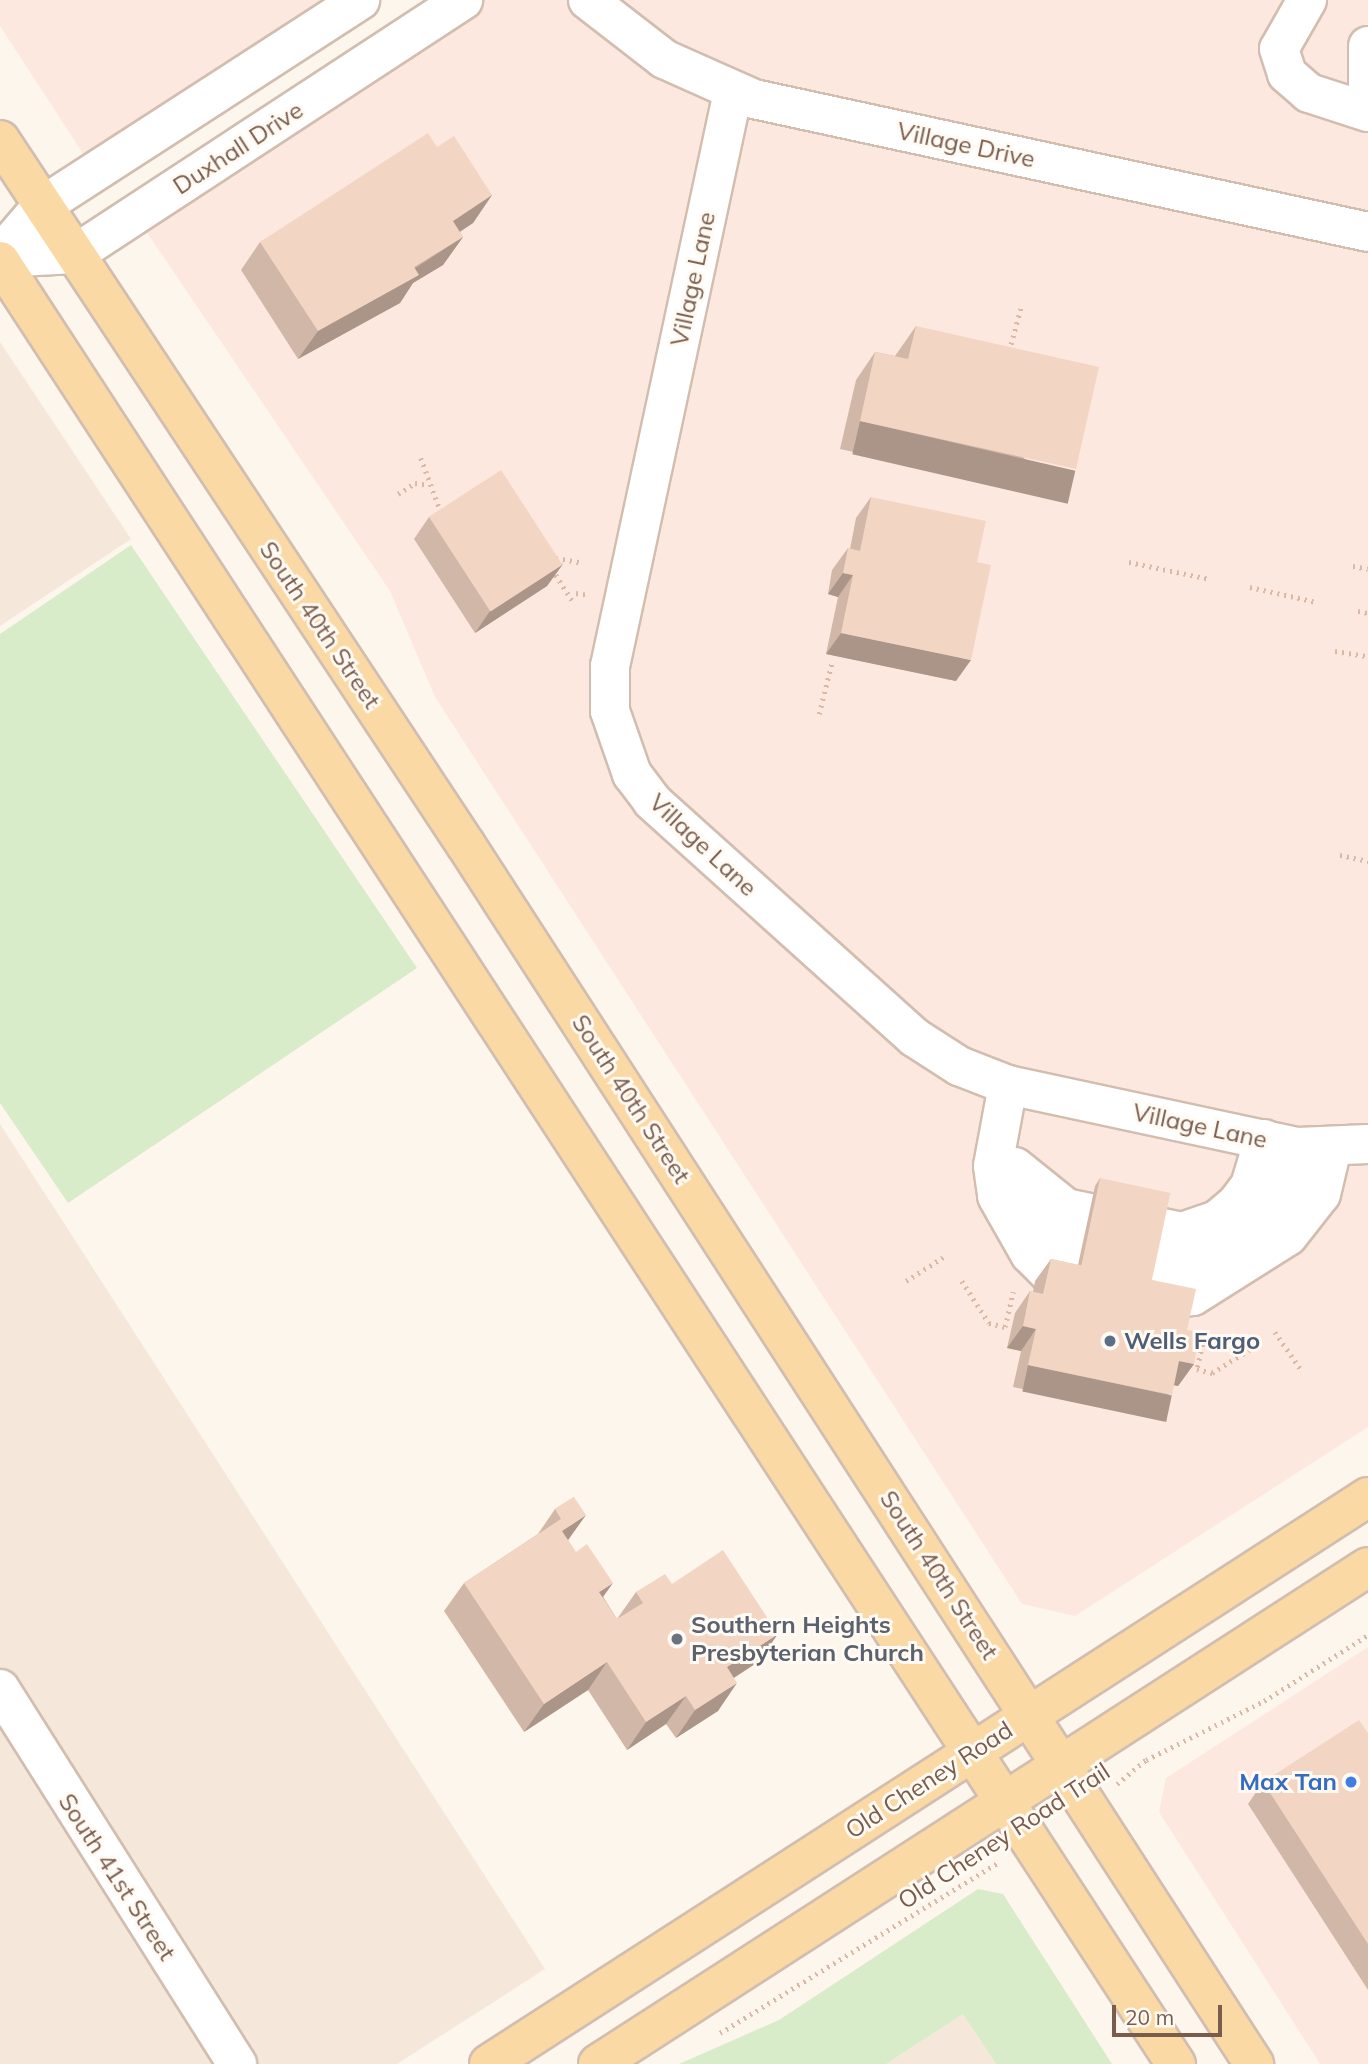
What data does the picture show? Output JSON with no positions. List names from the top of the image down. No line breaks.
{"streets":{"main road":["South 40th Street","Old Cheney Road"],"street":["Village Drive","Duxhall Drive","Village Lane","South 41st Street"],"path":["Old Cheney Road Trail"]},"crossings":[["Village Drive","Village Lane"],["Duxhall Drive","South 40th Street"],["South 40th Street","Old Cheney Road"],["South 40th Street","Old Cheney Road Trail"]],"places":["Wells Fargo","Southern Heights Presbyterian Church","Max Tan"],"scale_bar":"20 m"}
